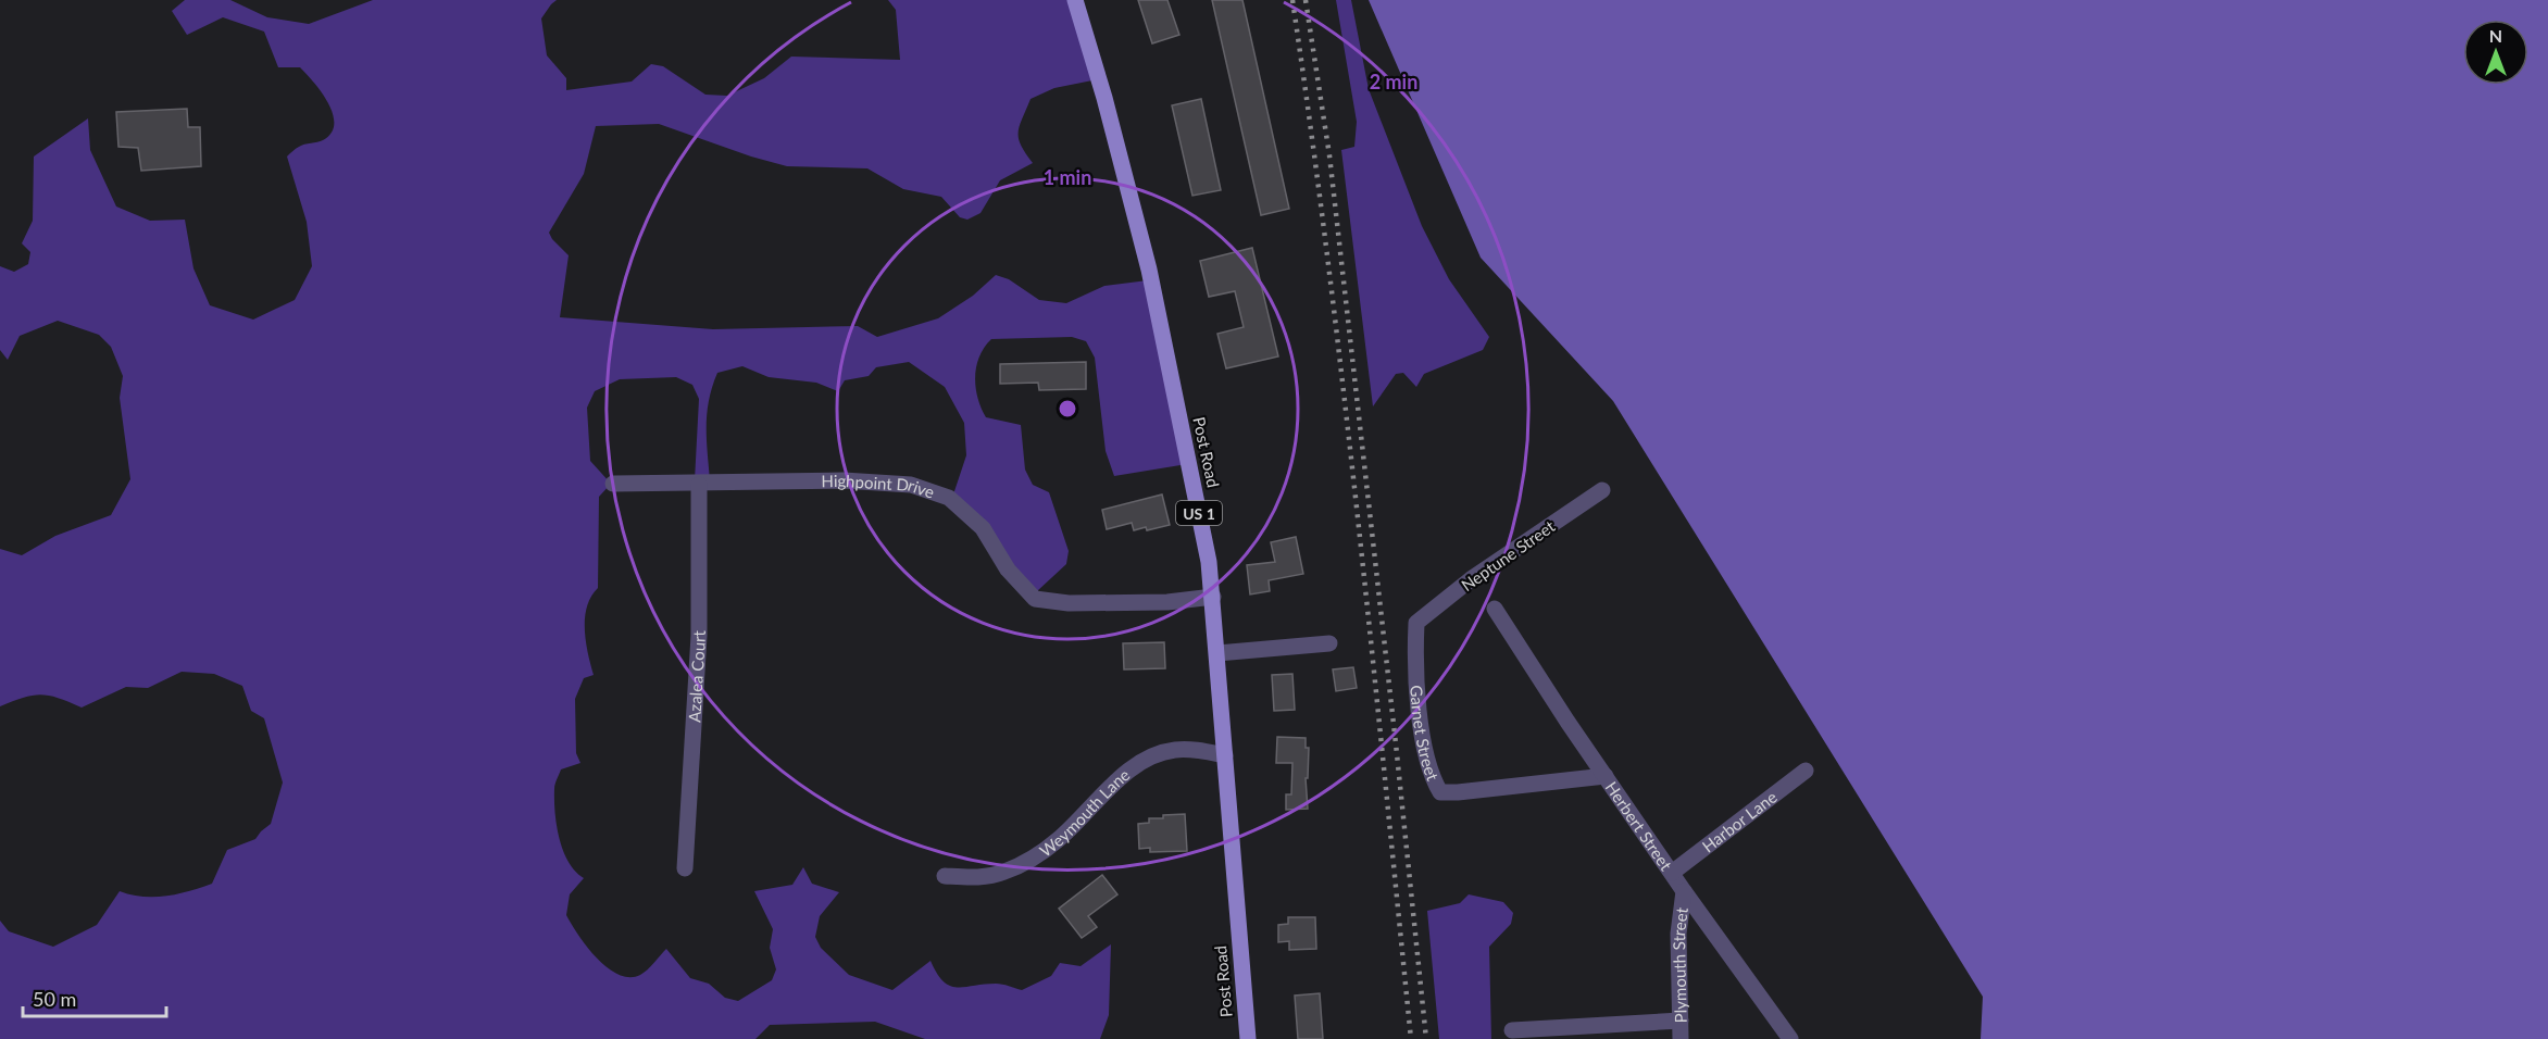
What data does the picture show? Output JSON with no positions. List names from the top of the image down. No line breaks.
{"streets":{"main road":["Post Road","US 1"],"street":["Highpoint Drive","Neptune Street","Azalea Court","Garnet Street","Weymouth Lane","Harbor Lane","Herbert Street","Plymouth Street"]},"crossings":[["Post Road","Highpoint Drive"],["Post Road","Weymouth Lane"],["Highpoint Drive","Azalea Court"],["Neptune Street","Garnet Street"],["Garnet Street","Herbert Street"],["Harbor Lane","Herbert Street"],["Herbert Street","Plymouth Street"]],"scale_bar":"50 m","north":"top","rings":["2 min","1 min"]}
